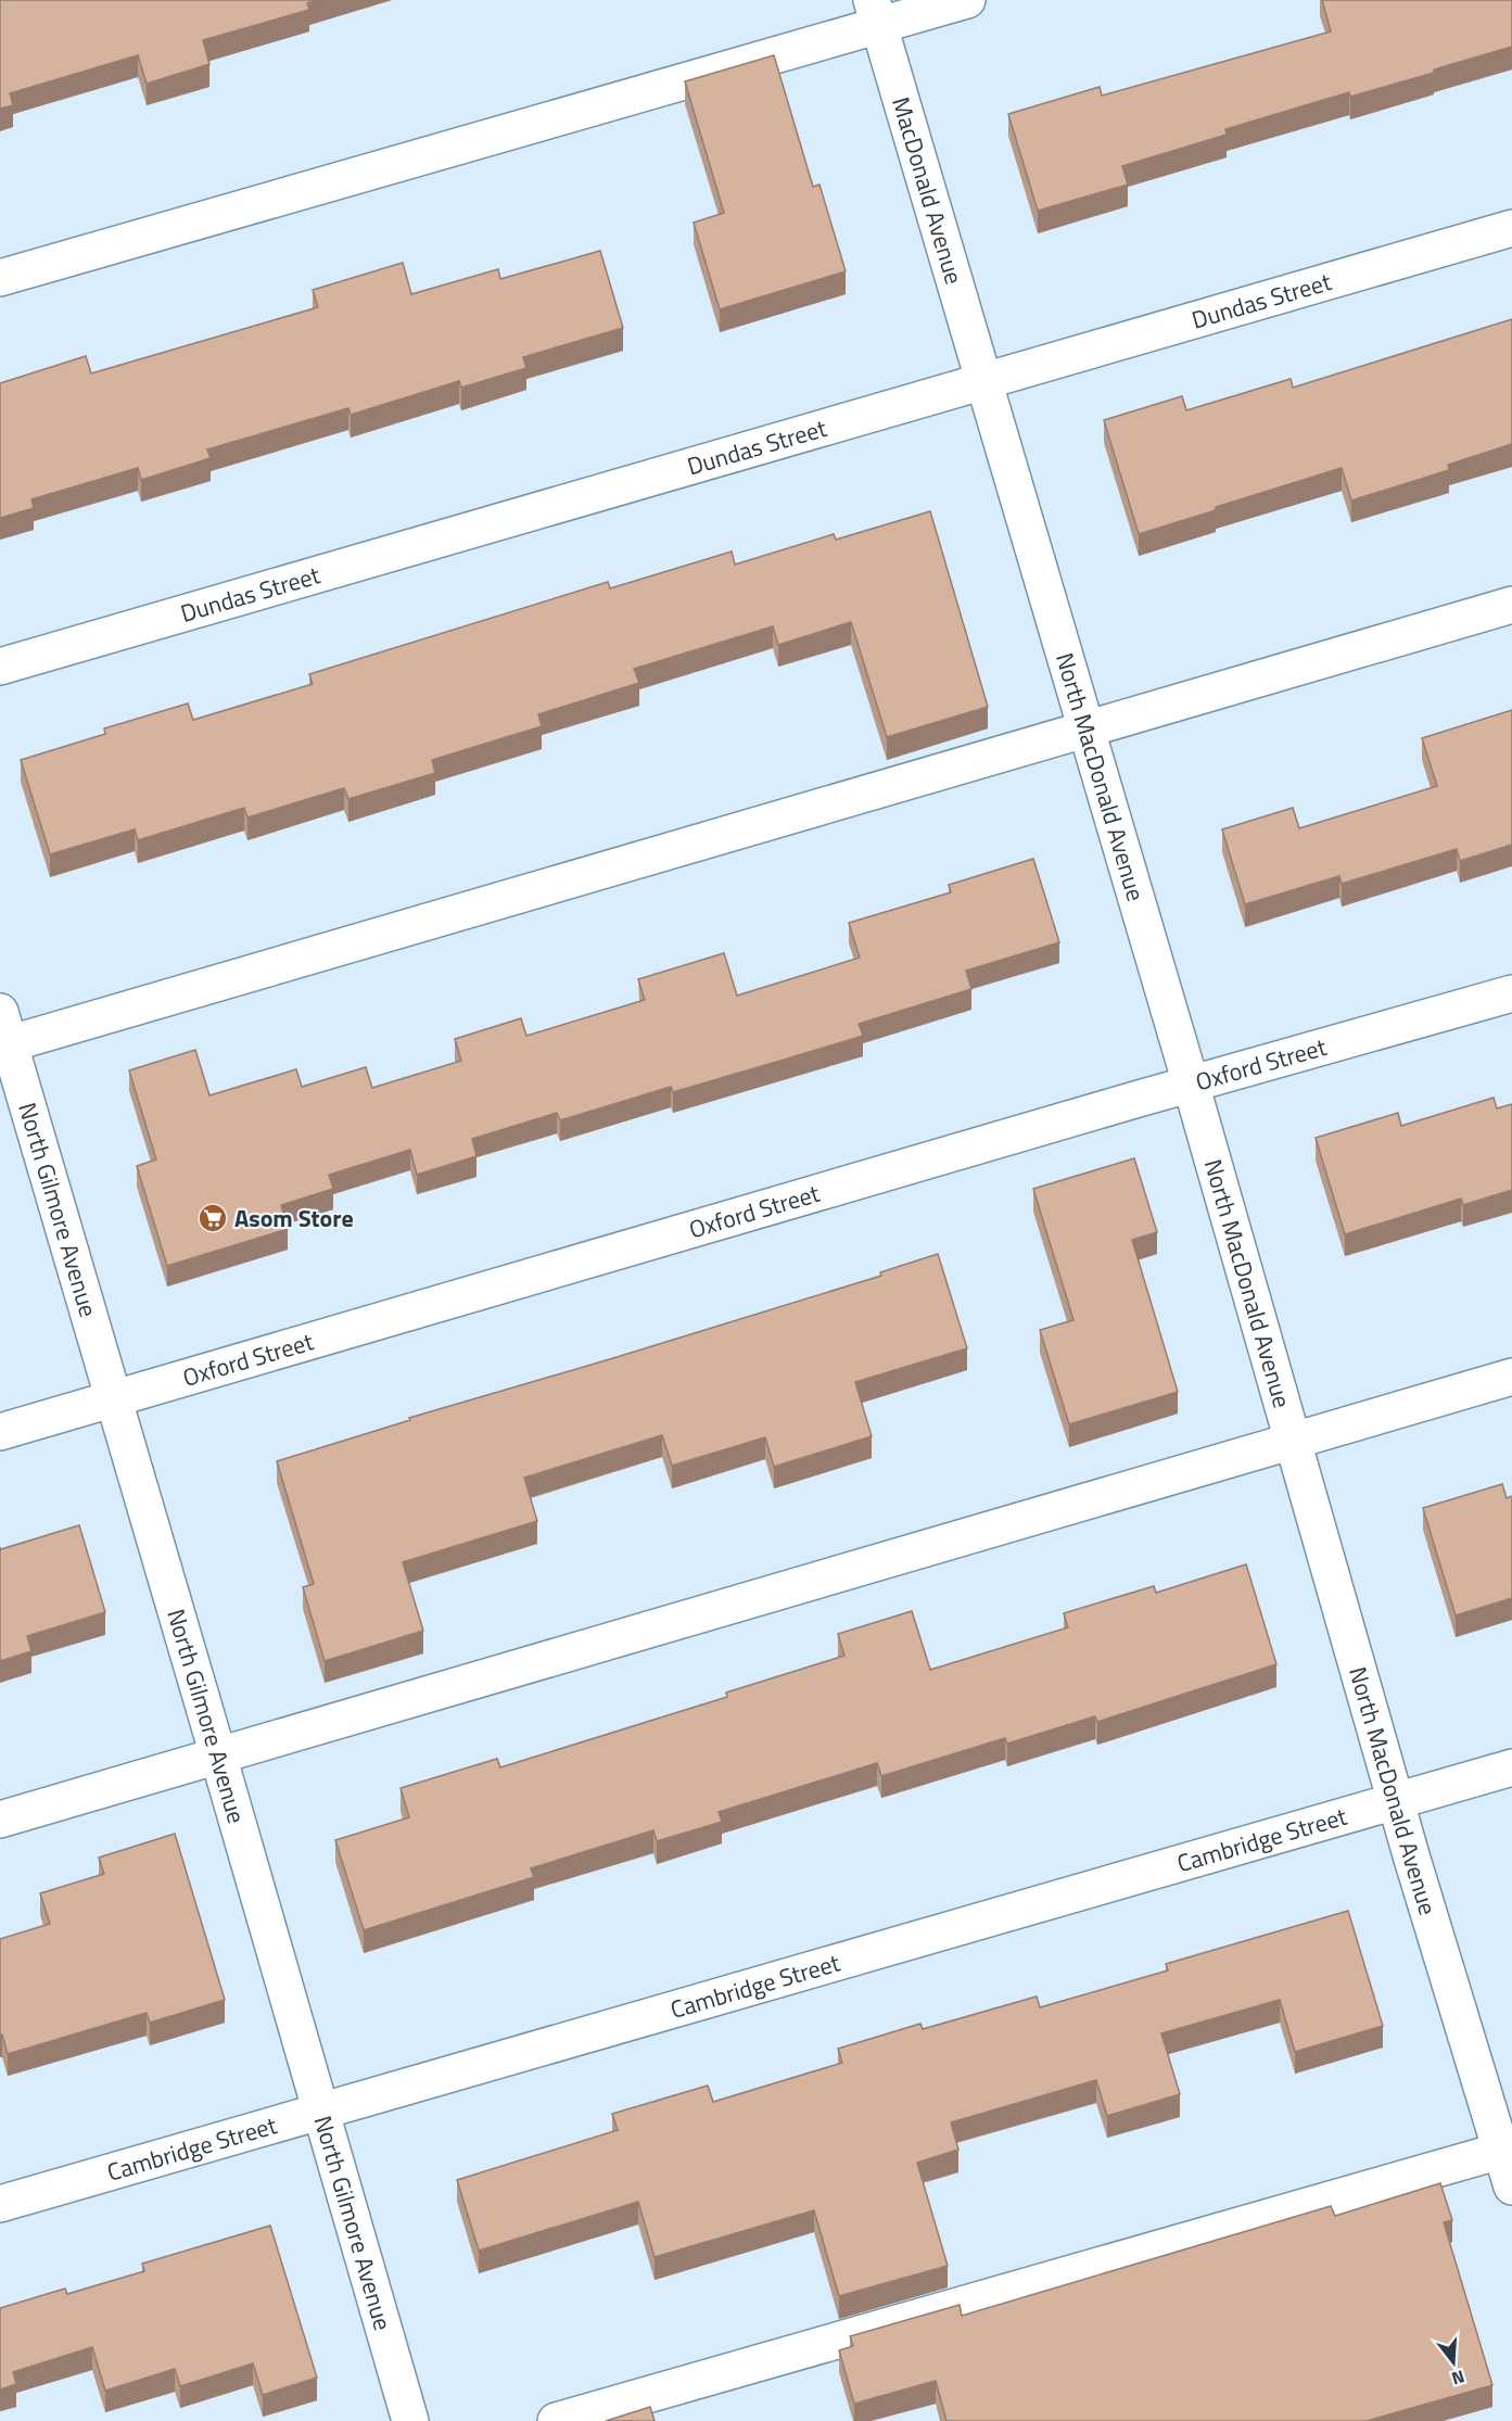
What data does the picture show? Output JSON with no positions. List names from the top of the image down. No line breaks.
{"streets":{"street":["MacDonald Avenue","Dundas Street","North MacDonald Avenue","Oxford Street","North Gilmore Avenue","Cambridge Street"]},"crossings":[["MacDonald Avenue","Dundas Street"],["MacDonald Avenue","North MacDonald Avenue"],["Dundas Street","North MacDonald Avenue"],["North MacDonald Avenue","Oxford Street"],["North MacDonald Avenue","Cambridge Street"],["Oxford Street","North Gilmore Avenue"],["North Gilmore Avenue","Cambridge Street"]],"places":{"supermarket":["Asom Store"]},"north":"bottom"}
